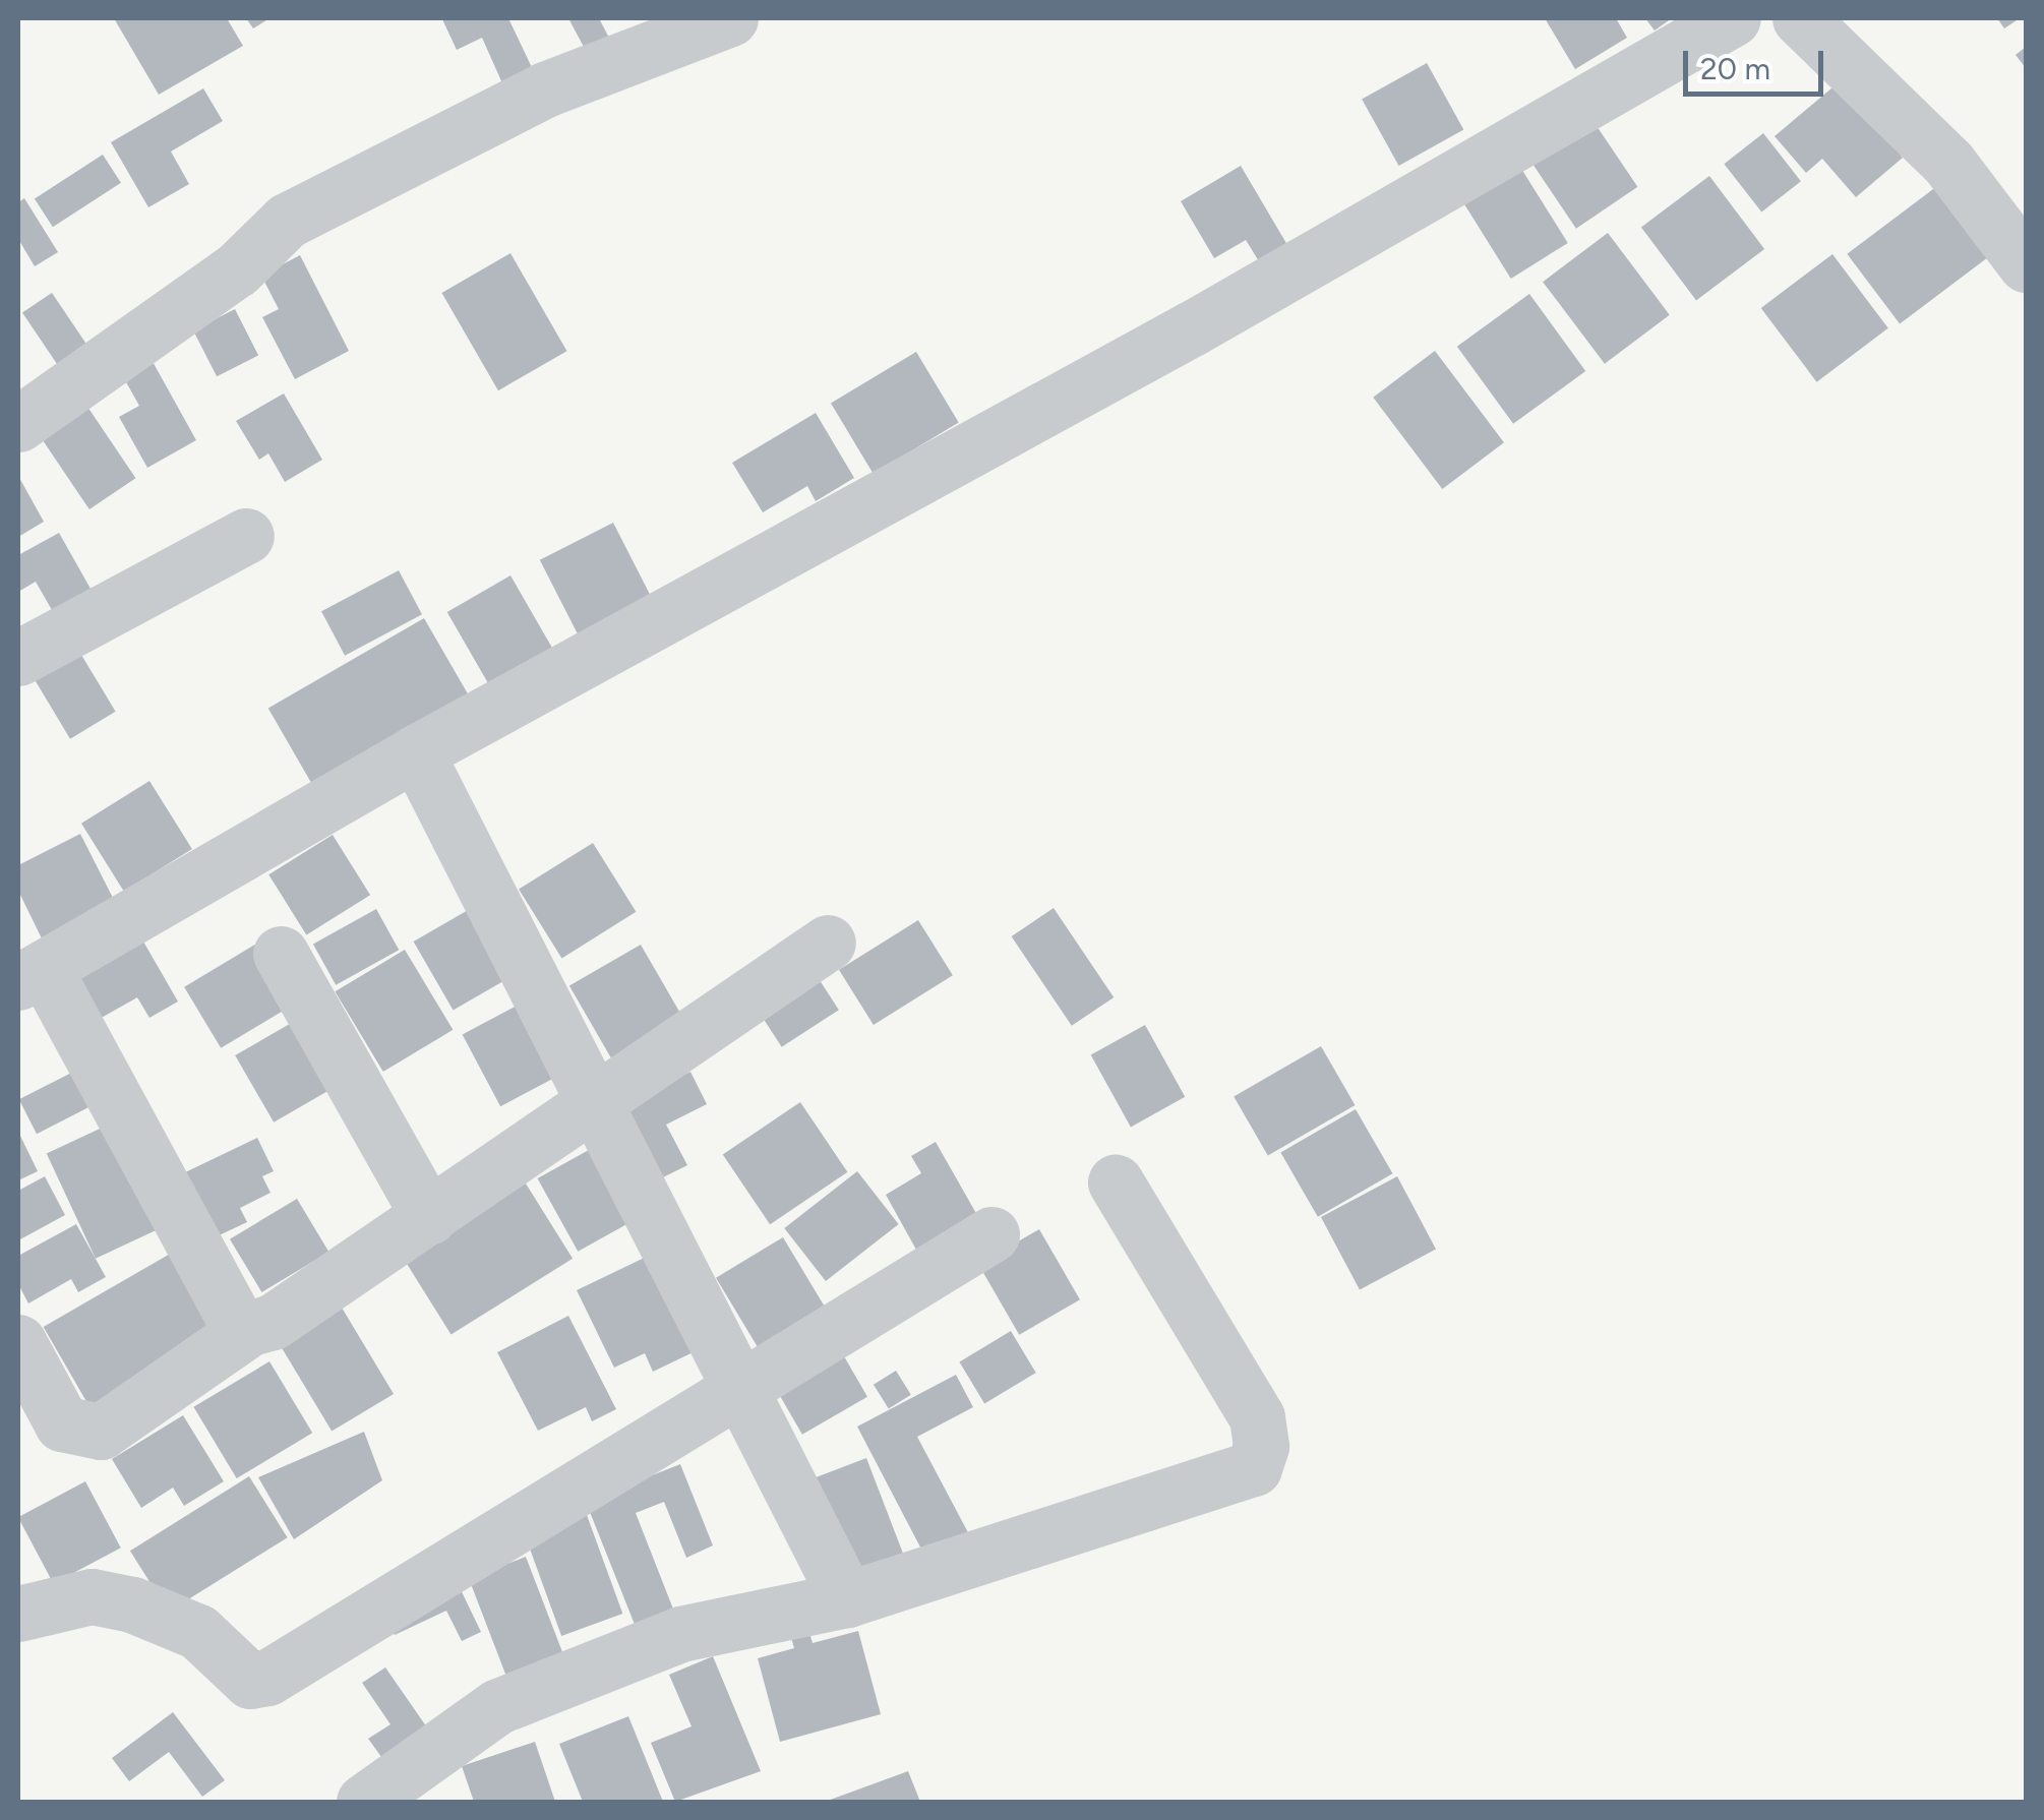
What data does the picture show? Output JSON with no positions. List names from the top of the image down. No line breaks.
{"scale_bar":"20 m"}
